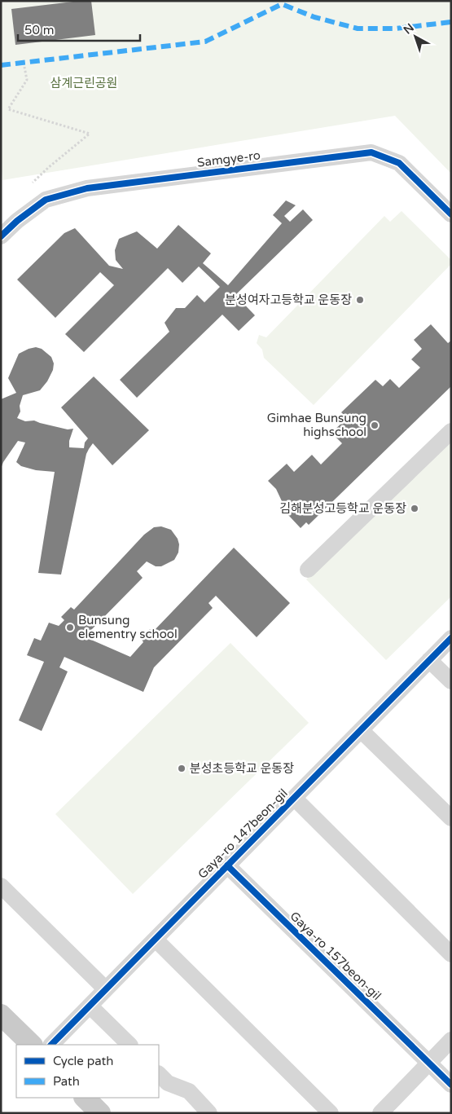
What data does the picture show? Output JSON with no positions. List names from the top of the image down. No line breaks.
{"streets":{"street":["Samgye-ro","Gaya-ro 147beon-gil","Gaya-ro 157beon-gil"]},"crossings":[["Gaya-ro 147beon-gil","Gaya-ro 157beon-gil"]],"parks":["삼계근린공원"],"places":["분성여자고등학교 운동장","Gimhae Bunsung highschool","김해분성고등학교 운동장","Bunsung elementry school","분성초등학교 운동장"],"legend":["Cycle path","Path"],"scale_bar":"50 m","north":"top left"}
